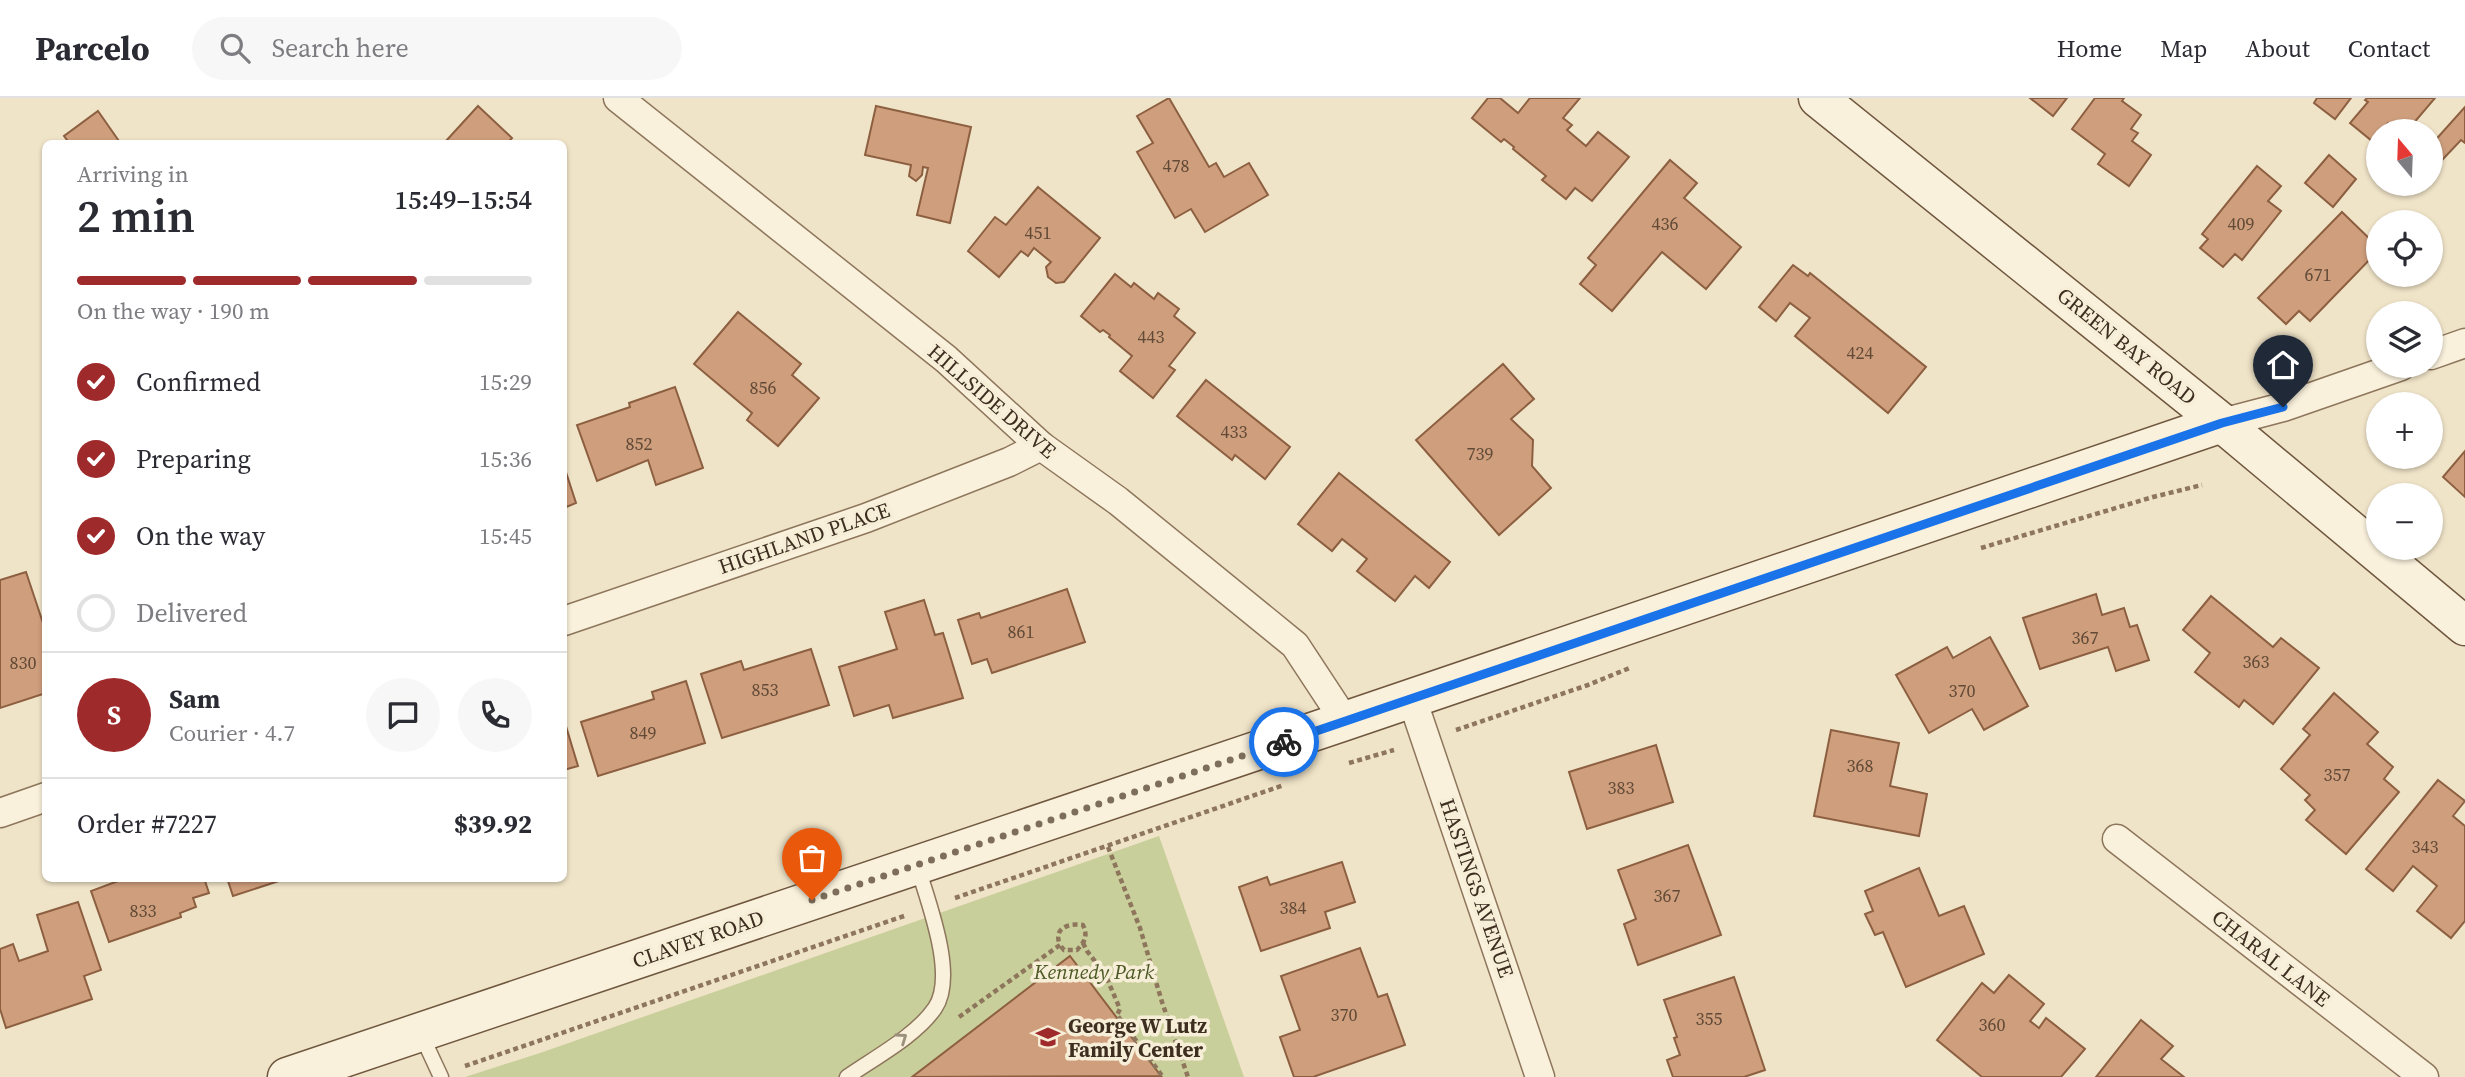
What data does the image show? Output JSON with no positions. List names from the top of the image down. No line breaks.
{"streets":{"main road":["GREEN BAY ROAD","CLAVEY ROAD"],"street":["HILLSIDE DRIVE","HIGHLAND PLACE","HASTINGS AVENUE","CHARAL LANE"]},"crossings":[["GREEN BAY ROAD","CLAVEY ROAD"],["HILLSIDE DRIVE","HIGHLAND PLACE"],["HILLSIDE DRIVE","CLAVEY ROAD"],["HASTINGS AVENUE","CLAVEY ROAD"]],"parks":["Kennedy Park"],"places":{"school or university":["George W Lutz Family Center"]},"house_numbers":["478","436","409","451","671","443","424","856","433","852","739","861","367","363","830","853","370","849","368","357","383","343","367","384","833","370","355","360"],"north":"top","page":{"header":"Parcelo","search":"Search here","nav":["Home","Map","About","Contact"],"map_buttons":["+","−"],"heading":["2 min","Arriving in","15:49–15:54"],"panel":["Sam","Courier · 4.7","Order #7227","$39.92"],"bar":"On the way · 190 m","list":[["Confirmed","15:29"],["Preparing","15:36"],["On the way","15:45"],"Delivered"],"round":"S"}}
